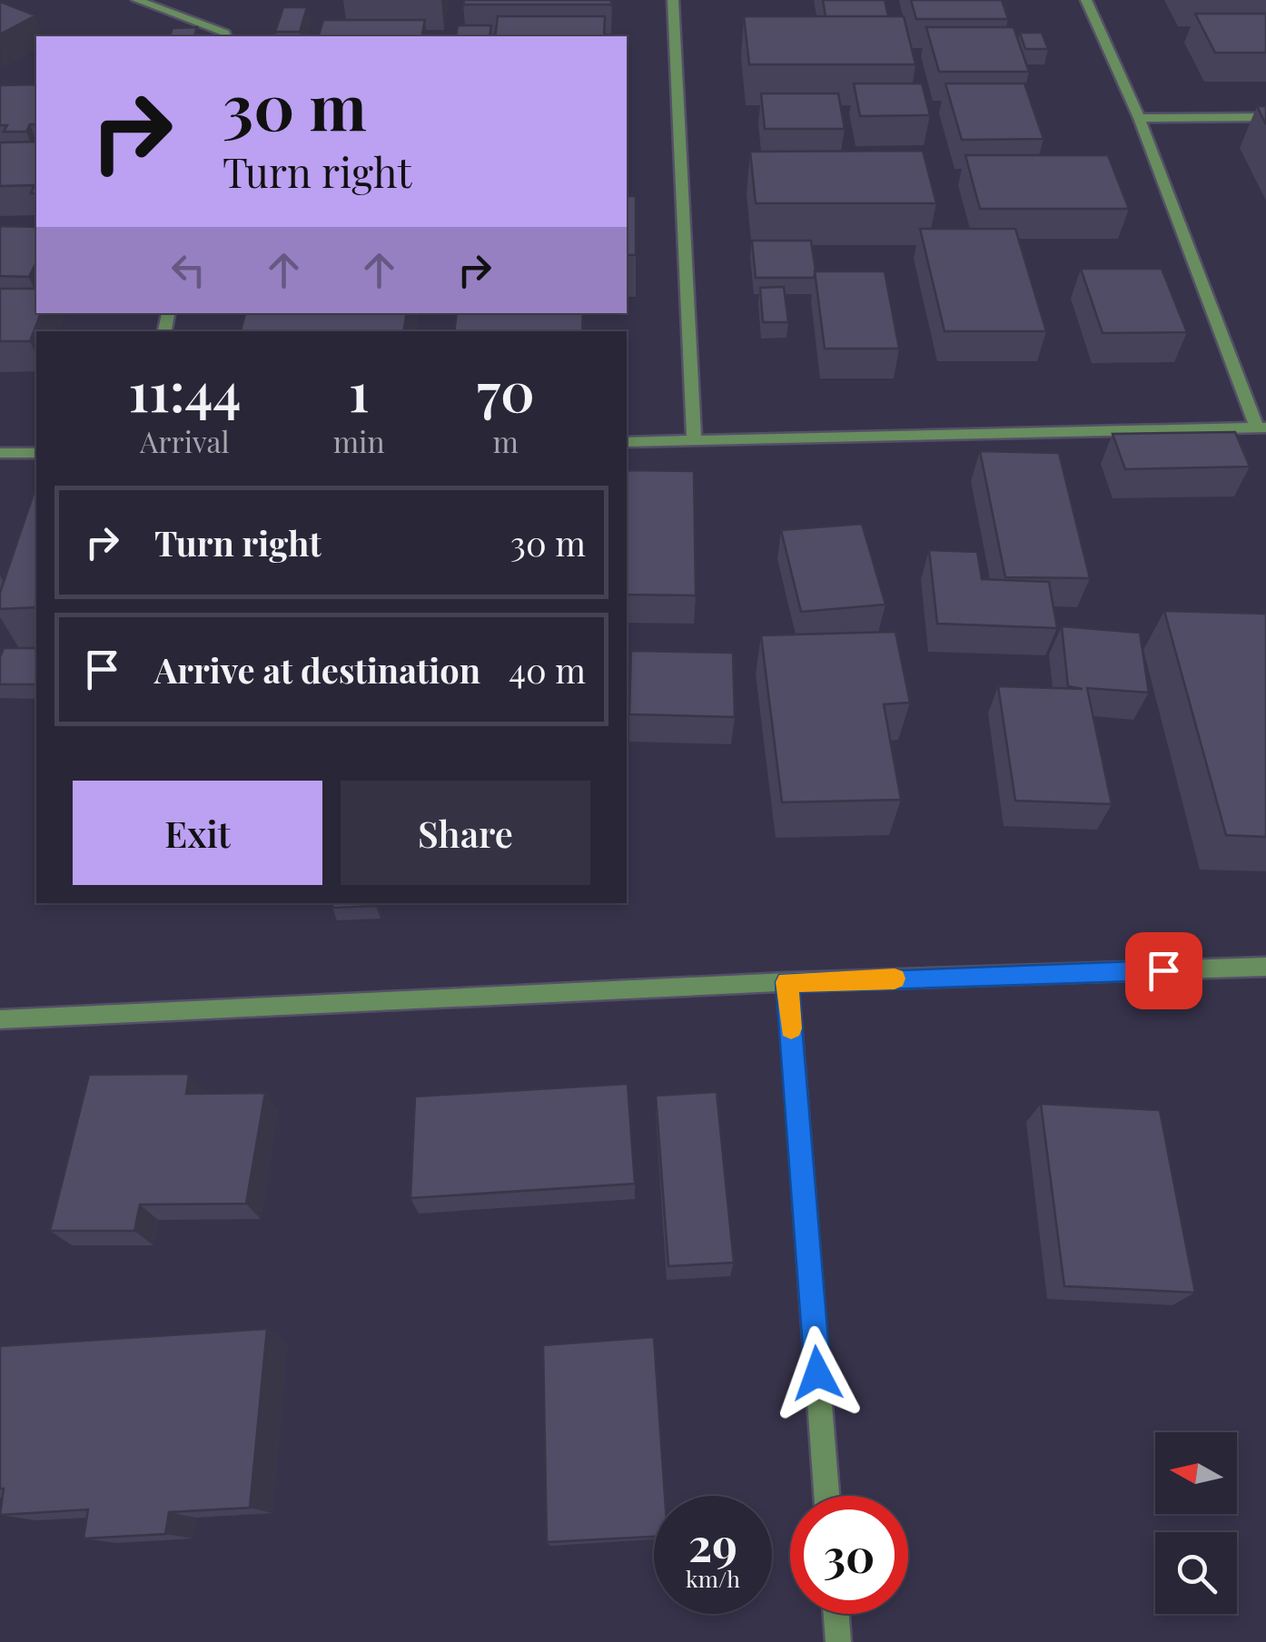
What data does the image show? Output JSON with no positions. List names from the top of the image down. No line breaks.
{"north":"left","page":{"turn":["30 m","Turn right"],"eta":["11:44","Arrival","1","min","70","m"],"list":[{"name":"Turn right","value":"30 m"},{"name":"Arrive at destination","value":"40 m"}],"buttons":["Exit","Share"],"speed":"29 km/h","limit":"30"}}
